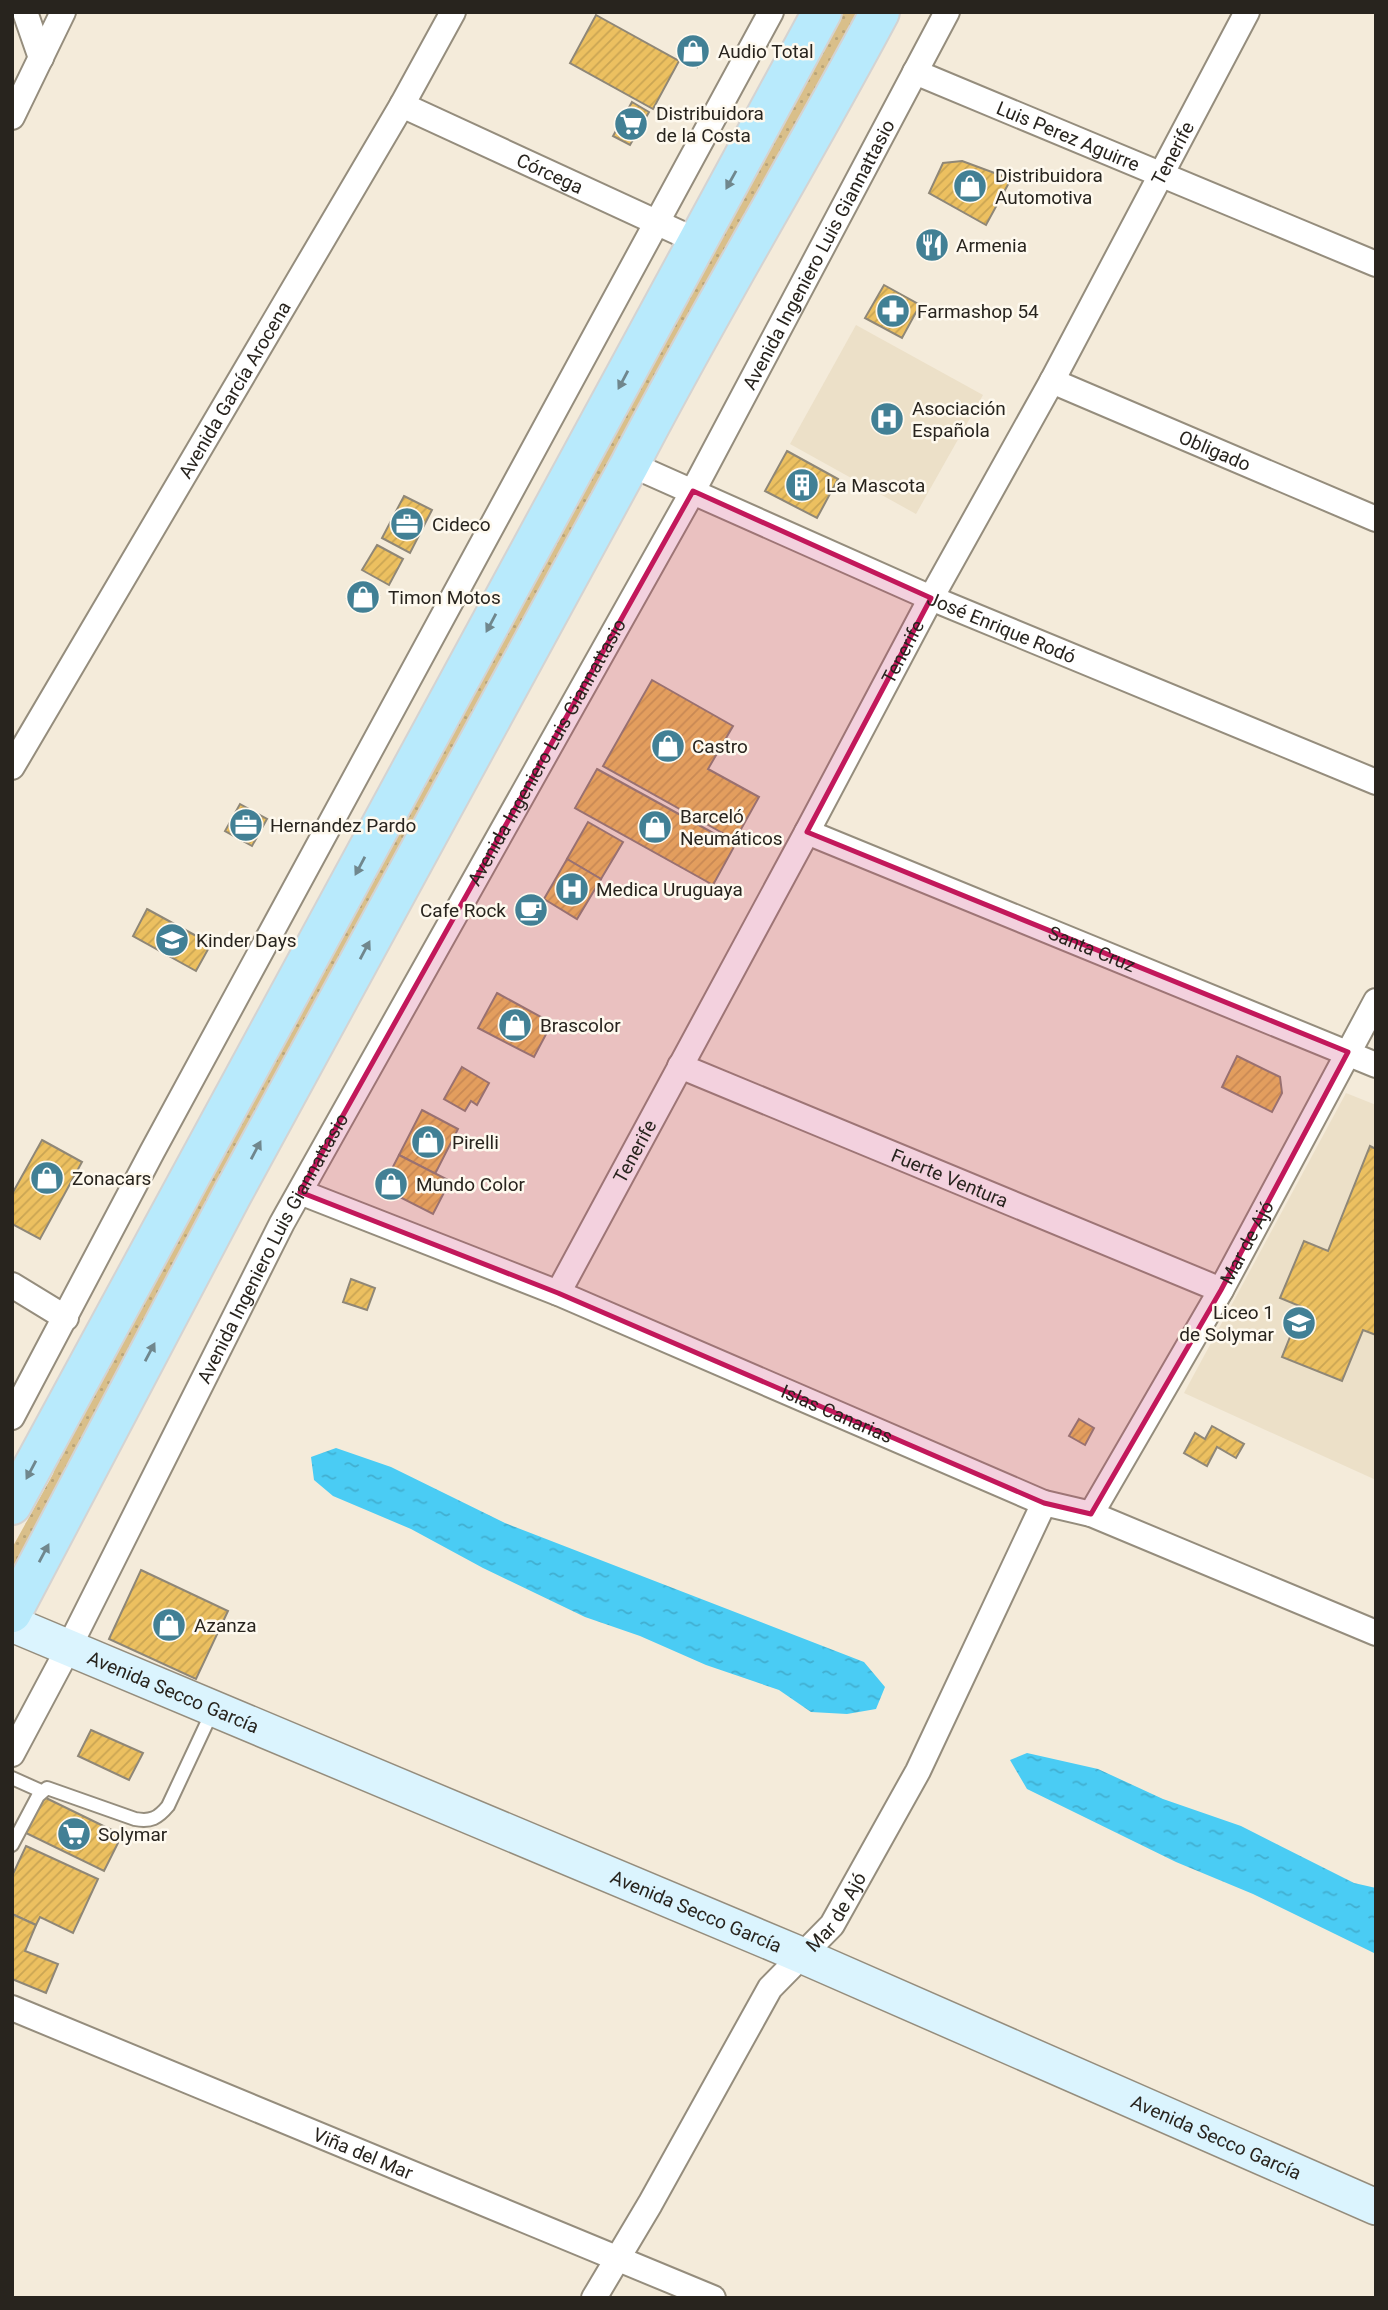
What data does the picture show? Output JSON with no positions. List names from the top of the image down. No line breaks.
{"streets":{"street":["Luis Perez Aguirre","Tenerife","Córcega","Avenida Ingeniero Luis Giannattasio","Avenida García Arocena","Obligado","José Enrique Rodó","Santa Cruz","Fuerte Ventura","Mar de Ajó","Islas Canarias","Avenida Secco García","Viña del Mar"]},"crossings":[["Luis Perez Aguirre","Tenerife"],["Luis Perez Aguirre","Avenida Ingeniero Luis Giannattasio"],["Tenerife","Obligado"],["Tenerife","José Enrique Rodó"],["Tenerife","Santa Cruz"],["Tenerife","Fuerte Ventura"],["Tenerife","Islas Canarias"],["Córcega","Avenida García Arocena"],["Avenida Ingeniero Luis Giannattasio","José Enrique Rodó"],["Avenida Ingeniero Luis Giannattasio","Islas Canarias"],["Avenida Ingeniero Luis Giannattasio","Avenida Secco García"],["Santa Cruz","Mar de Ajó"],["Fuerte Ventura","Mar de Ajó"],["Mar de Ajó","Islas Canarias"],["Mar de Ajó","Avenida Secco García"],["Mar de Ajó","Viña del Mar"]],"places":{"shop":["Audio Total","Distribuidora Automotiva","Timon Motos","Castro","Barceló Neumáticos","Brascolor","Pirelli","Zonacars","Mundo Color","Azanza"],"supermarket":["Distribuidora de la Costa","Solymar"],"restaurant":["Armenia"],"pharmacy":["Farmashop 54"],"hospital":["Asociación Española","Medica Uruguaya"],"building":["La Mascota"],"office":["Cideco","Hernandez Pardo"],"cafe":["Cafe Rock"],"school or university":["Kinder Days","Liceo 1 de Solymar"]}}
